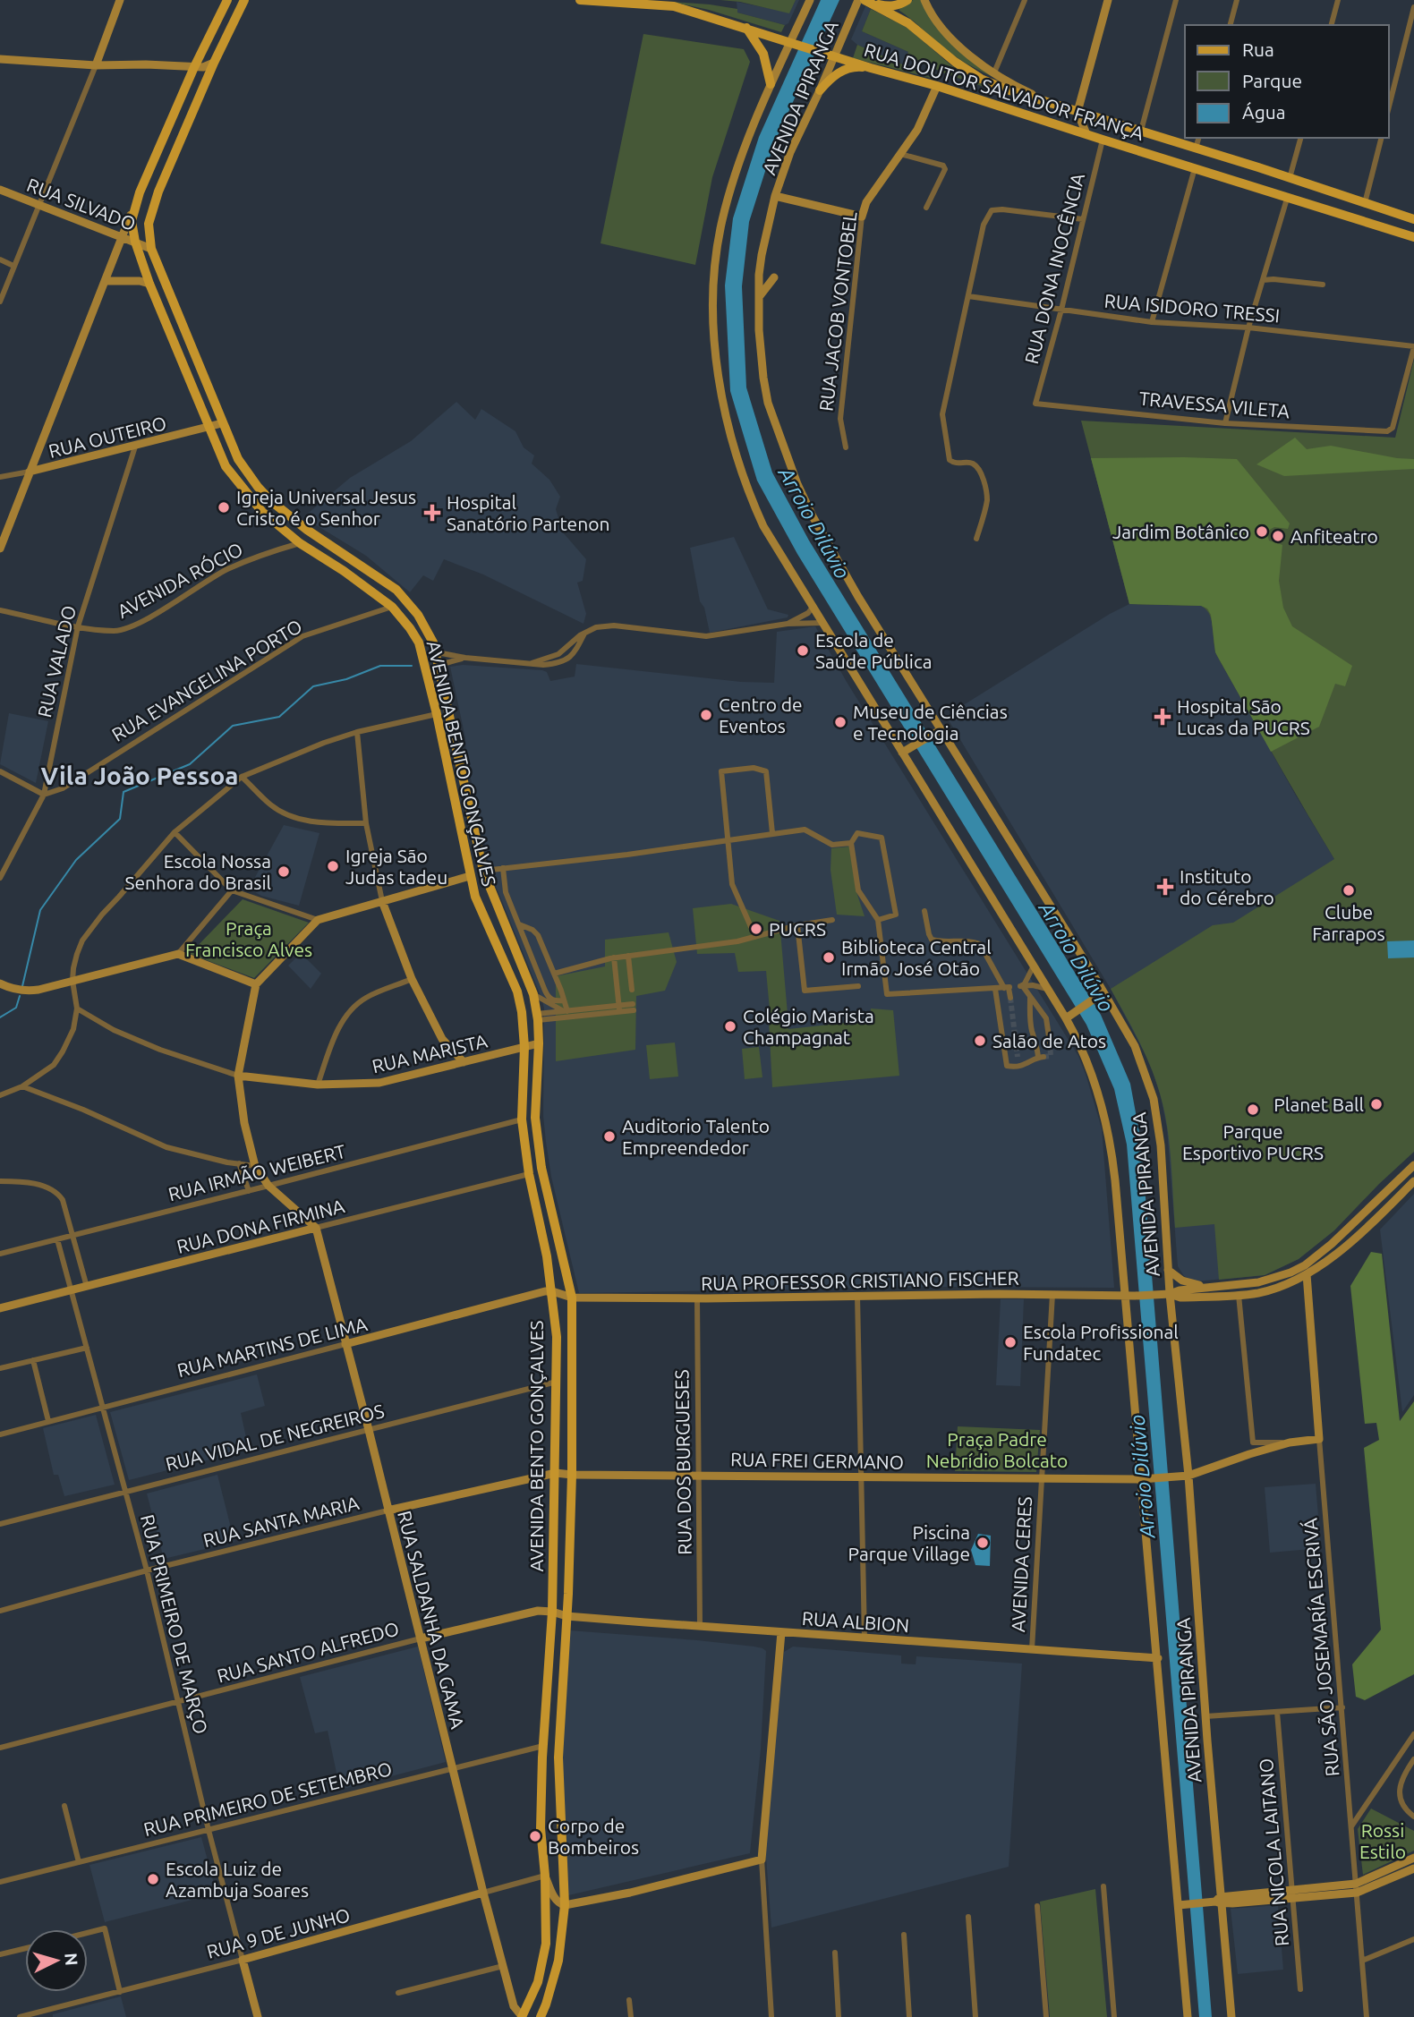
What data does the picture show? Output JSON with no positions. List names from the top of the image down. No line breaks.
{"streets":{"main road":["RUA DOUTOR SALVADOR FRANÇA","AVENIDA IPIRANGA","RUA SILVADO","RUA JACOB VONTOBEL","RUA OUTEIRO","AVENIDA BENTO GONÇALVES","RUA MARISTA","RUA DONA FIRMINA","RUA PROFESSOR CRISTIANO FISCHER","RUA MARTINS DE LIMA","RUA FREI GERMANO","RUA SANTA MARIA","RUA SALDANHA DA GAMA","RUA ALBION","RUA PRIMEIRO DE MARÇO","RUA SÃO JOSEMARÍA ESCRIVÁ","RUA SANTO ALFREDO","RUA 9 DE JUNHO"],"street":["RUA DONA INOCÊNCIA","RUA ISIDORO TRESSI","TRAVESSA VILETA","AVENIDA RÓCIO","RUA VALADO","RUA EVANGELINA PORTO","RUA IRMÃO WEIBERT","RUA VIDAL DE NEGREIROS","RUA DOS BURGUESES","AVENIDA CERES","RUA PRIMEIRO DE SETEMBRO","RUA NICOLA LAITANO"]},"crossings":[["RUA DOUTOR SALVADOR FRANÇA","AVENIDA IPIRANGA"],["RUA DOUTOR SALVADOR FRANÇA","RUA DONA INOCÊNCIA"],["RUA DOUTOR SALVADOR FRANÇA","RUA JACOB VONTOBEL"],["AVENIDA IPIRANGA","RUA PROFESSOR CRISTIANO FISCHER"],["AVENIDA IPIRANGA","RUA FREI GERMANO"],["AVENIDA IPIRANGA","RUA ALBION"],["RUA SILVADO","AVENIDA BENTO GONÇALVES"],["RUA DONA INOCÊNCIA","RUA ISIDORO TRESSI"],["RUA DONA INOCÊNCIA","TRAVESSA VILETA"],["RUA ISIDORO TRESSI","TRAVESSA VILETA"],["RUA OUTEIRO","RUA VALADO"],["RUA OUTEIRO","AVENIDA BENTO GONÇALVES"],["AVENIDA RÓCIO","RUA VALADO"],["AVENIDA RÓCIO","AVENIDA BENTO GONÇALVES"],["RUA VALADO","RUA EVANGELINA PORTO"],["RUA EVANGELINA PORTO","AVENIDA BENTO GONÇALVES"],["AVENIDA BENTO GONÇALVES","RUA MARISTA"],["AVENIDA BENTO GONÇALVES","RUA IRMÃO WEIBERT"],["AVENIDA BENTO GONÇALVES","RUA DONA FIRMINA"],["AVENIDA BENTO GONÇALVES","RUA PROFESSOR CRISTIANO FISCHER"],["AVENIDA BENTO GONÇALVES","RUA MARTINS DE LIMA"],["AVENIDA BENTO GONÇALVES","RUA VIDAL DE NEGREIROS"],["AVENIDA BENTO GONÇALVES","RUA FREI GERMANO"],["AVENIDA BENTO GONÇALVES","RUA SANTA MARIA"],["AVENIDA BENTO GONÇALVES","RUA SALDANHA DA GAMA"],["AVENIDA BENTO GONÇALVES","RUA ALBION"],["AVENIDA BENTO GONÇALVES","RUA SANTO ALFREDO"],["AVENIDA BENTO GONÇALVES","RUA PRIMEIRO DE SETEMBRO"],["AVENIDA BENTO GONÇALVES","RUA 9 DE JUNHO"],["RUA IRMÃO WEIBERT","RUA PRIMEIRO DE MARÇO"],["RUA DONA FIRMINA","RUA SALDANHA DA GAMA"],["RUA DONA FIRMINA","RUA PRIMEIRO DE MARÇO"],["RUA PROFESSOR CRISTIANO FISCHER","RUA MARTINS DE LIMA"],["RUA PROFESSOR CRISTIANO FISCHER","RUA DOS BURGUESES"],["RUA PROFESSOR CRISTIANO FISCHER","AVENIDA CERES"],["RUA PROFESSOR CRISTIANO FISCHER","RUA SÃO JOSEMARÍA ESCRIVÁ"],["RUA MARTINS DE LIMA","RUA SALDANHA DA GAMA"],["RUA MARTINS DE LIMA","RUA PRIMEIRO DE MARÇO"],["RUA VIDAL DE NEGREIROS","RUA SALDANHA DA GAMA"],["RUA VIDAL DE NEGREIROS","RUA PRIMEIRO DE MARÇO"],["RUA FREI GERMANO","RUA DOS BURGUESES"],["RUA FREI GERMANO","RUA SANTA MARIA"],["RUA FREI GERMANO","AVENIDA CERES"],["RUA FREI GERMANO","RUA SÃO JOSEMARÍA ESCRIVÁ"],["RUA DOS BURGUESES","RUA ALBION"],["RUA SANTA MARIA","RUA SALDANHA DA GAMA"],["RUA SANTA MARIA","RUA PRIMEIRO DE MARÇO"],["AVENIDA CERES","RUA ALBION"],["RUA SALDANHA DA GAMA","RUA SANTO ALFREDO"],["RUA SALDANHA DA GAMA","RUA PRIMEIRO DE SETEMBRO"],["RUA SALDANHA DA GAMA","RUA 9 DE JUNHO"],["RUA ALBION","RUA SANTO ALFREDO"],["RUA PRIMEIRO DE MARÇO","RUA SANTO ALFREDO"],["RUA PRIMEIRO DE MARÇO","RUA PRIMEIRO DE SETEMBRO"],["RUA PRIMEIRO DE MARÇO","RUA 9 DE JUNHO"]],"districts":["Vila João Pessoa"],"water":["Arroio Dilúvio"],"parks":["Praça Francisco Alves","Praça Padre Nebrídio Bolcato","Rossi Estilo"],"places":{"other":["Igreja Universal Jesus Cristo é o Senhor","Jardim Botânico","Anfiteatro","Escola de Saúde Pública","Centro de Eventos","Museu de Ciências e Tecnologia","Igreja São Judas tadeu","Escola Nossa Senhora do Brasil","Clube Farrapos","PUCRS","Biblioteca Central Irmão José Otão","Colégio Marista Champagnat","Salão de Atos","Planet Ball","Parque Esportivo PUCRS","Auditorio Talento Empreendedor","Escola Profissional Fundatec","Piscina Parque Village","Corpo de Bombeiros","Escola Luiz de Azambuja Soares"],"health":["Hospital Sanatório Partenon","Hospital São Lucas da PUCRS","Instituto do Cérebro"]},"legend":["Rua","Parque","Água"],"north":"right"}
